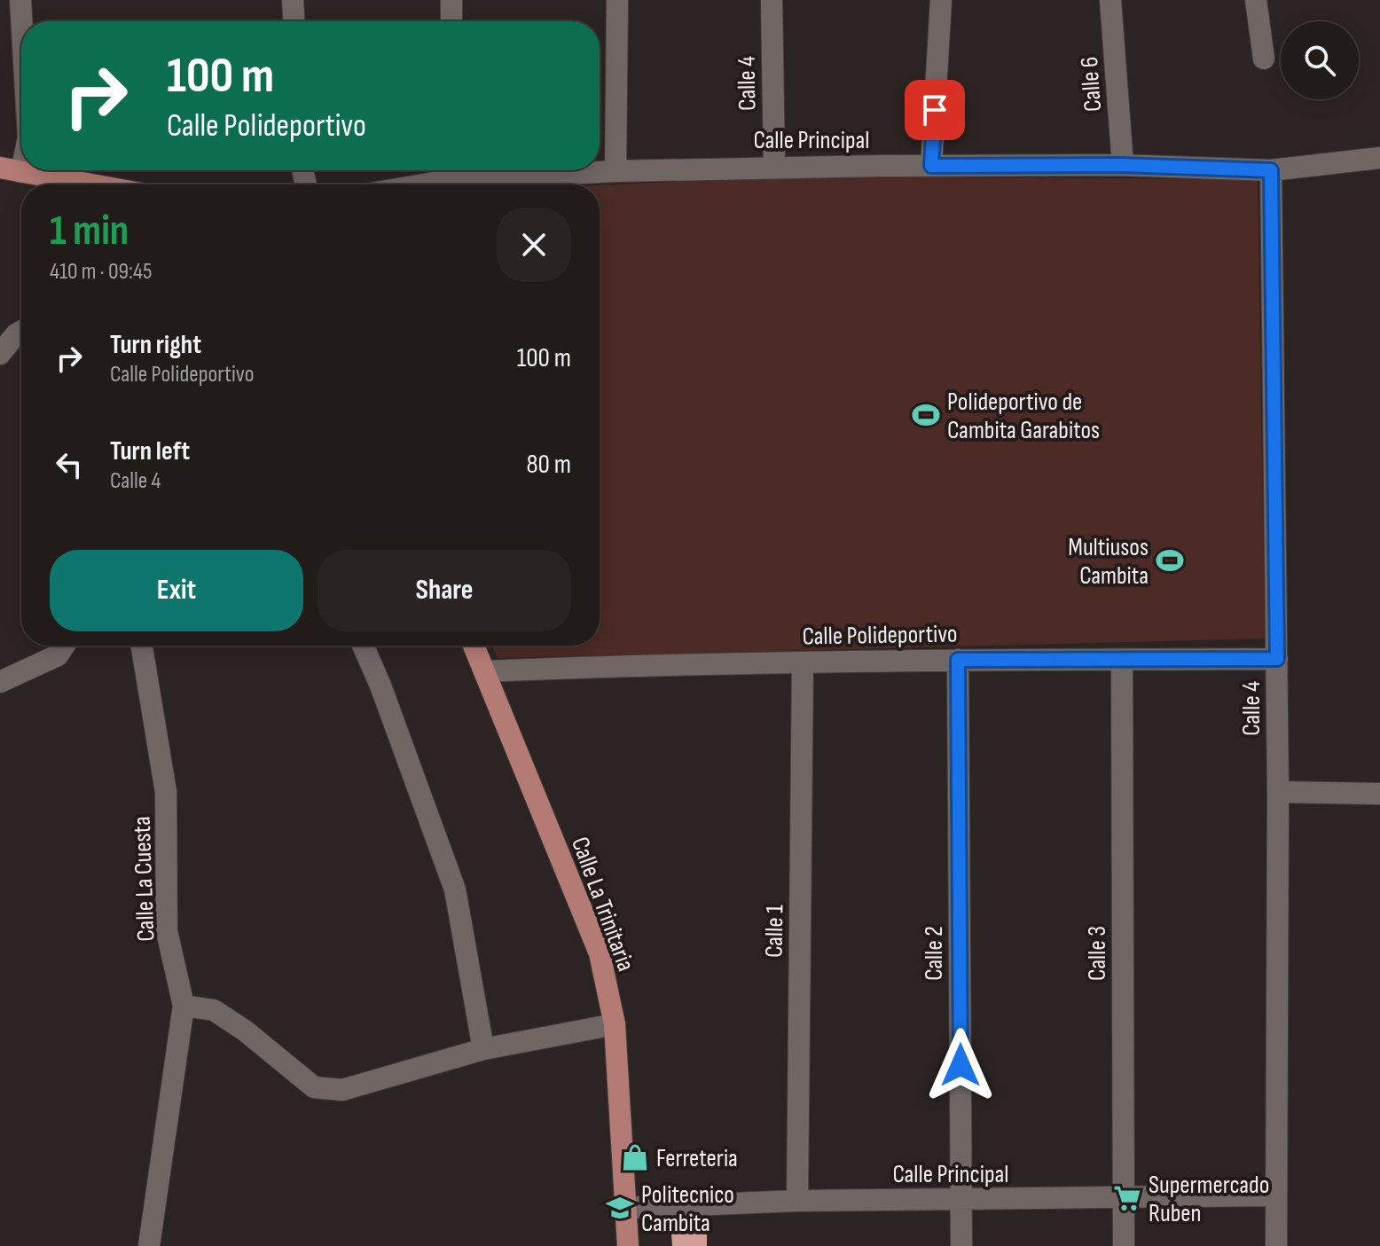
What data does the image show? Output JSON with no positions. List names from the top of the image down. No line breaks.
{"streets":{"main road":["Calle La Trinitaria"],"street":["Calle 4","Calle 6","Calle Principal","Calle Polideportivo","Calle La Cuesta","Calle 1","Calle 2","Calle 3"]},"crossings":[["Calle 4","Calle Principal"],["Calle 4","Calle Polideportivo"],["Calle 6","Calle Principal"],["Calle Principal","Calle La Trinitaria"],["Calle Principal","Calle 1"],["Calle Principal","Calle 2"],["Calle Principal","Calle 3"],["Calle Polideportivo","Calle La Trinitaria"],["Calle Polideportivo","Calle 1"],["Calle Polideportivo","Calle 2"],["Calle Polideportivo","Calle 3"]],"places":{"sports":["Polideportivo de Cambita Garabitos","Multiusos Cambita"],"shop":["Ferreteria"],"supermarket":["Supermercado Ruben"],"school or university":["Politecnico Cambita"]},"page":{"turn":["100 m","Calle Polideportivo"],"heading":["1 min","410 m · 09:45"],"list":[{"name":"Turn right","note":"Calle Polideportivo","value":"100 m"},{"name":"Turn left","note":"Calle 4","value":"80 m"}],"buttons":["Exit","Share"]}}
